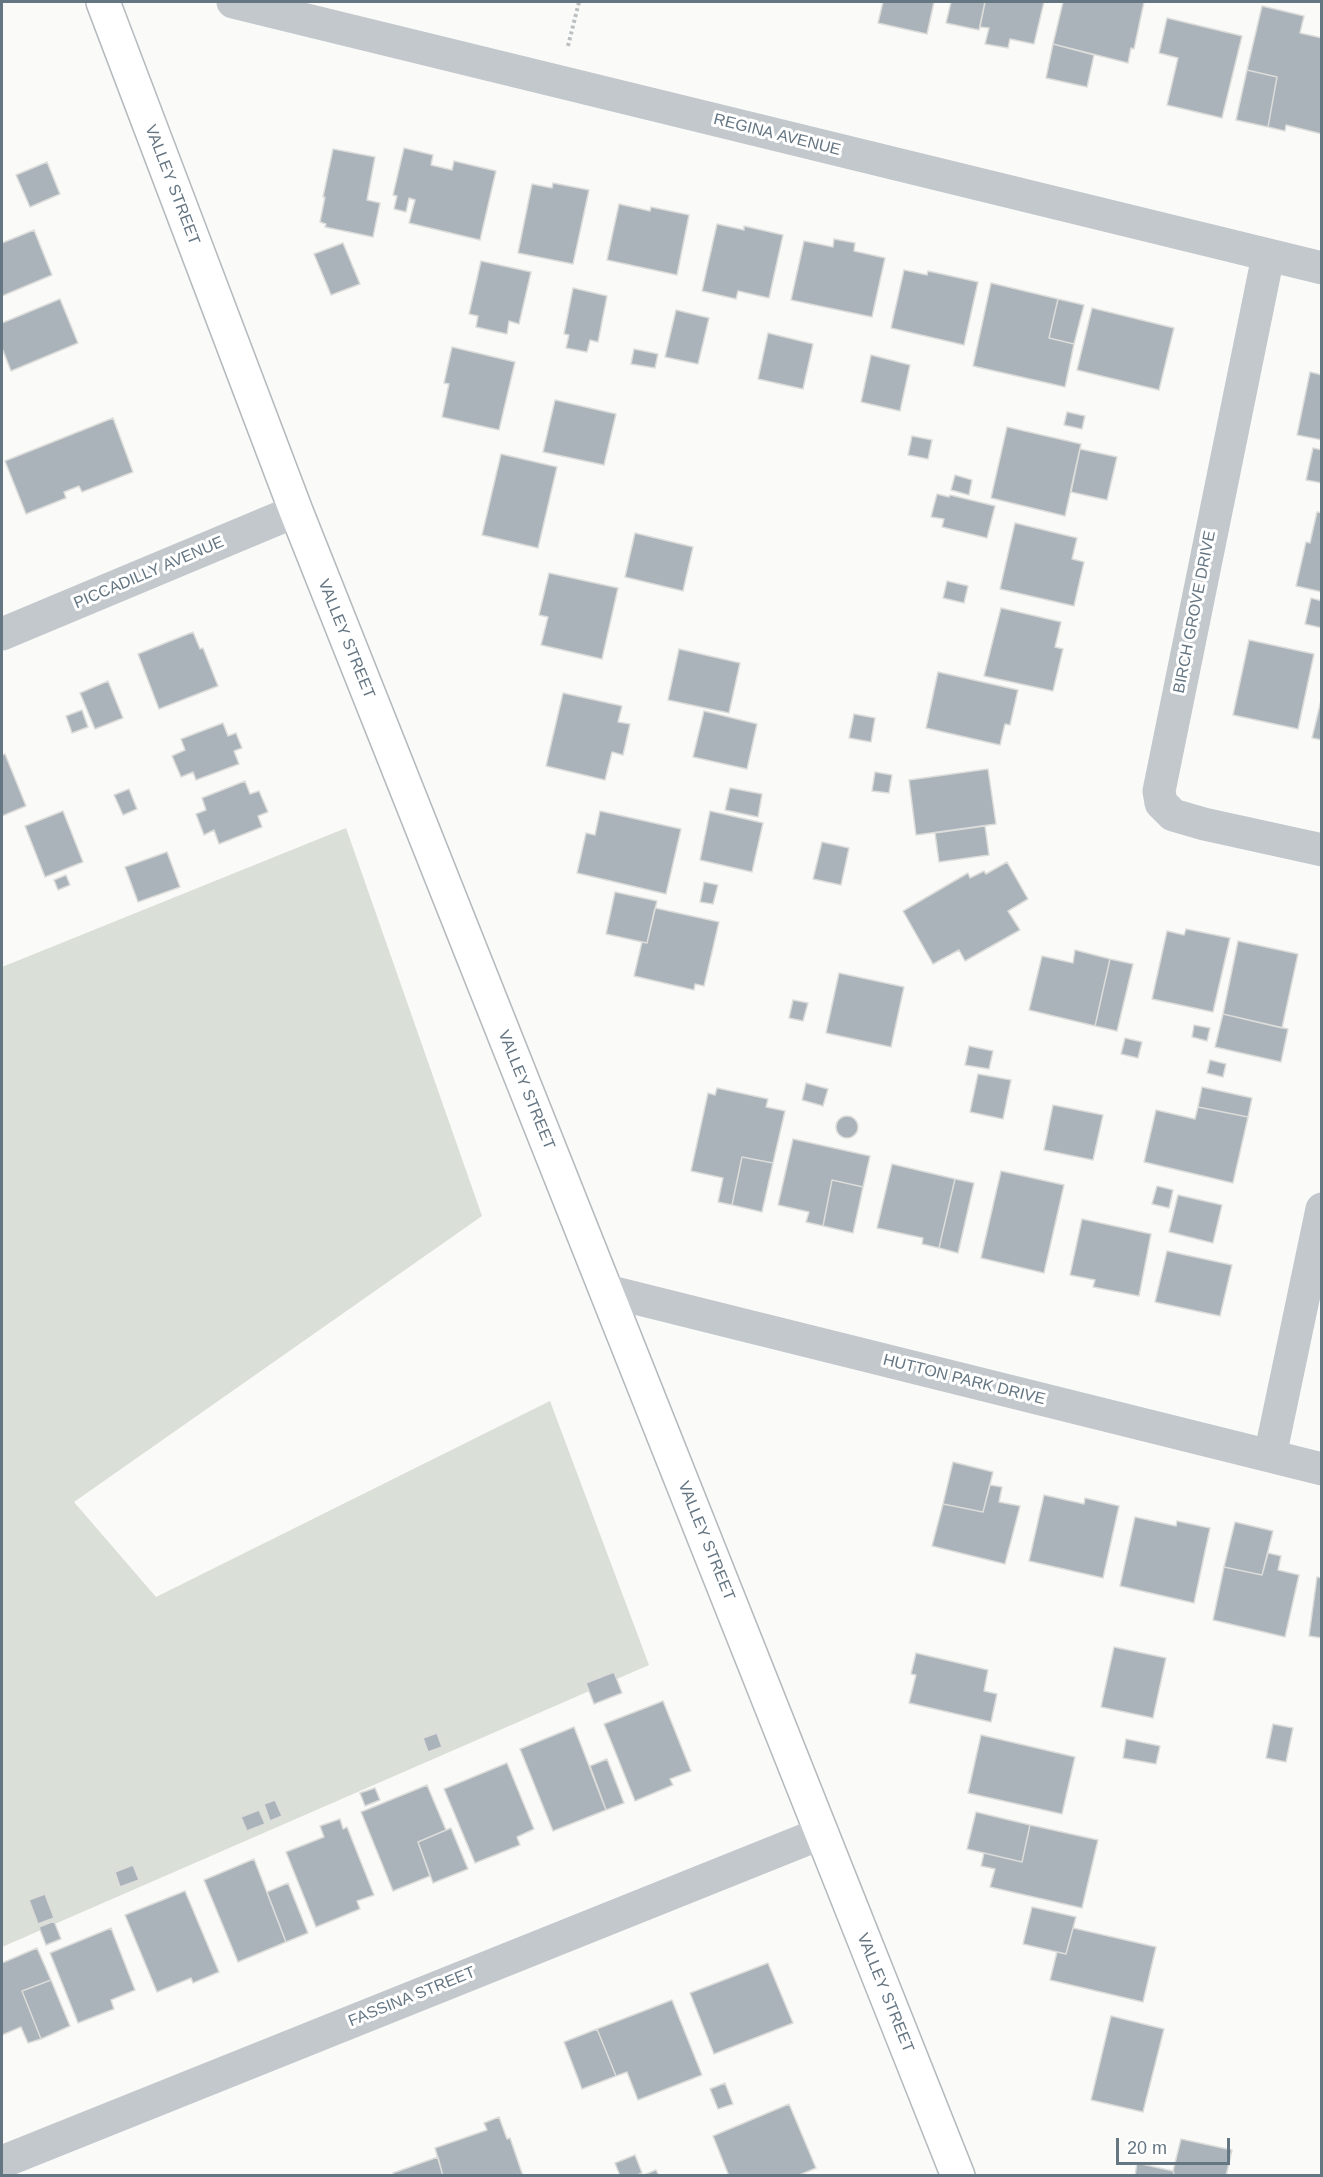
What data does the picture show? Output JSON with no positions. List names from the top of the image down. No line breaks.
{"streets":{"main road":["VALLEY STREET"],"street":["REGINA AVENUE","PICCADILLY AVENUE","BIRCH GROVE DRIVE","HUTTON PARK DRIVE","FASSINA STREET"]},"crossings":[["REGINA AVENUE","BIRCH GROVE DRIVE"],["VALLEY STREET","PICCADILLY AVENUE"],["VALLEY STREET","HUTTON PARK DRIVE"],["VALLEY STREET","FASSINA STREET"]],"scale_bar":"20 m"}
